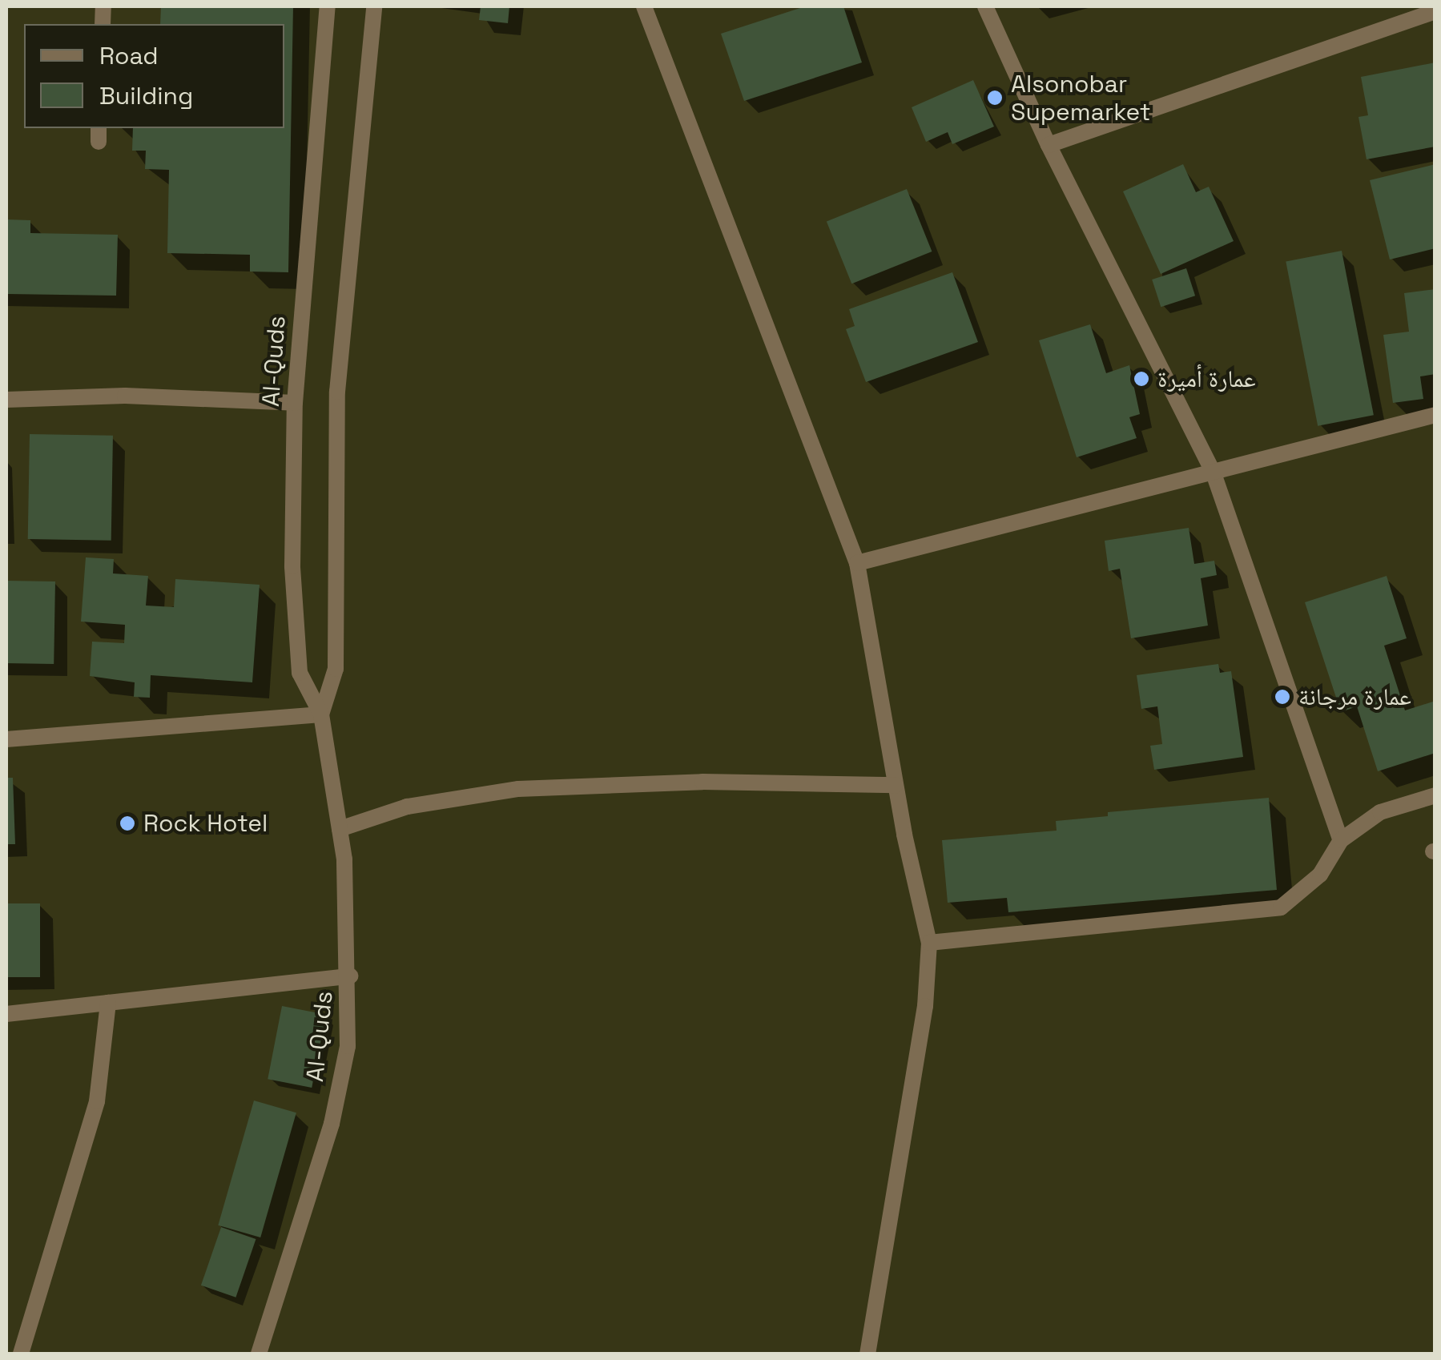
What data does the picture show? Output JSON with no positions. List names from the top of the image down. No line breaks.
{"streets":{"street":["Al-Quds"]},"places":["Alsonobar Supemarket","عمارة أميرة","عمارة مرجانة","Rock Hotel"],"legend":["Road","Building"]}
